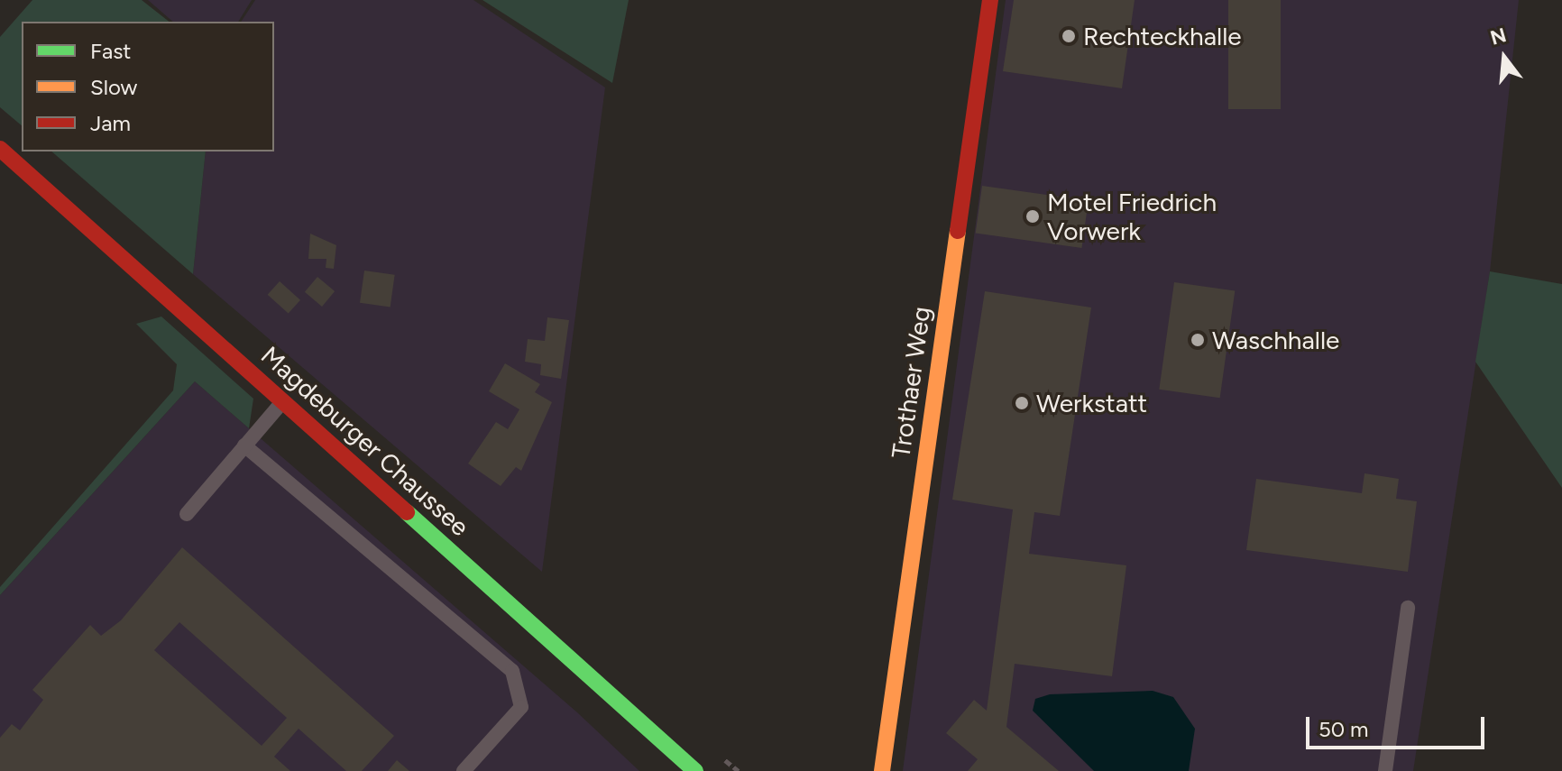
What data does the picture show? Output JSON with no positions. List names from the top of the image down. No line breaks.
{"streets":{"main road":["Trothaer Weg","Magdeburger Chaussee"]},"places":["Rechteckhalle","Motel Friedrich Vorwerk","Waschhalle","Werkstatt"],"legend":["Fast","Slow","Jam"],"scale_bar":"50 m","north":"top"}
